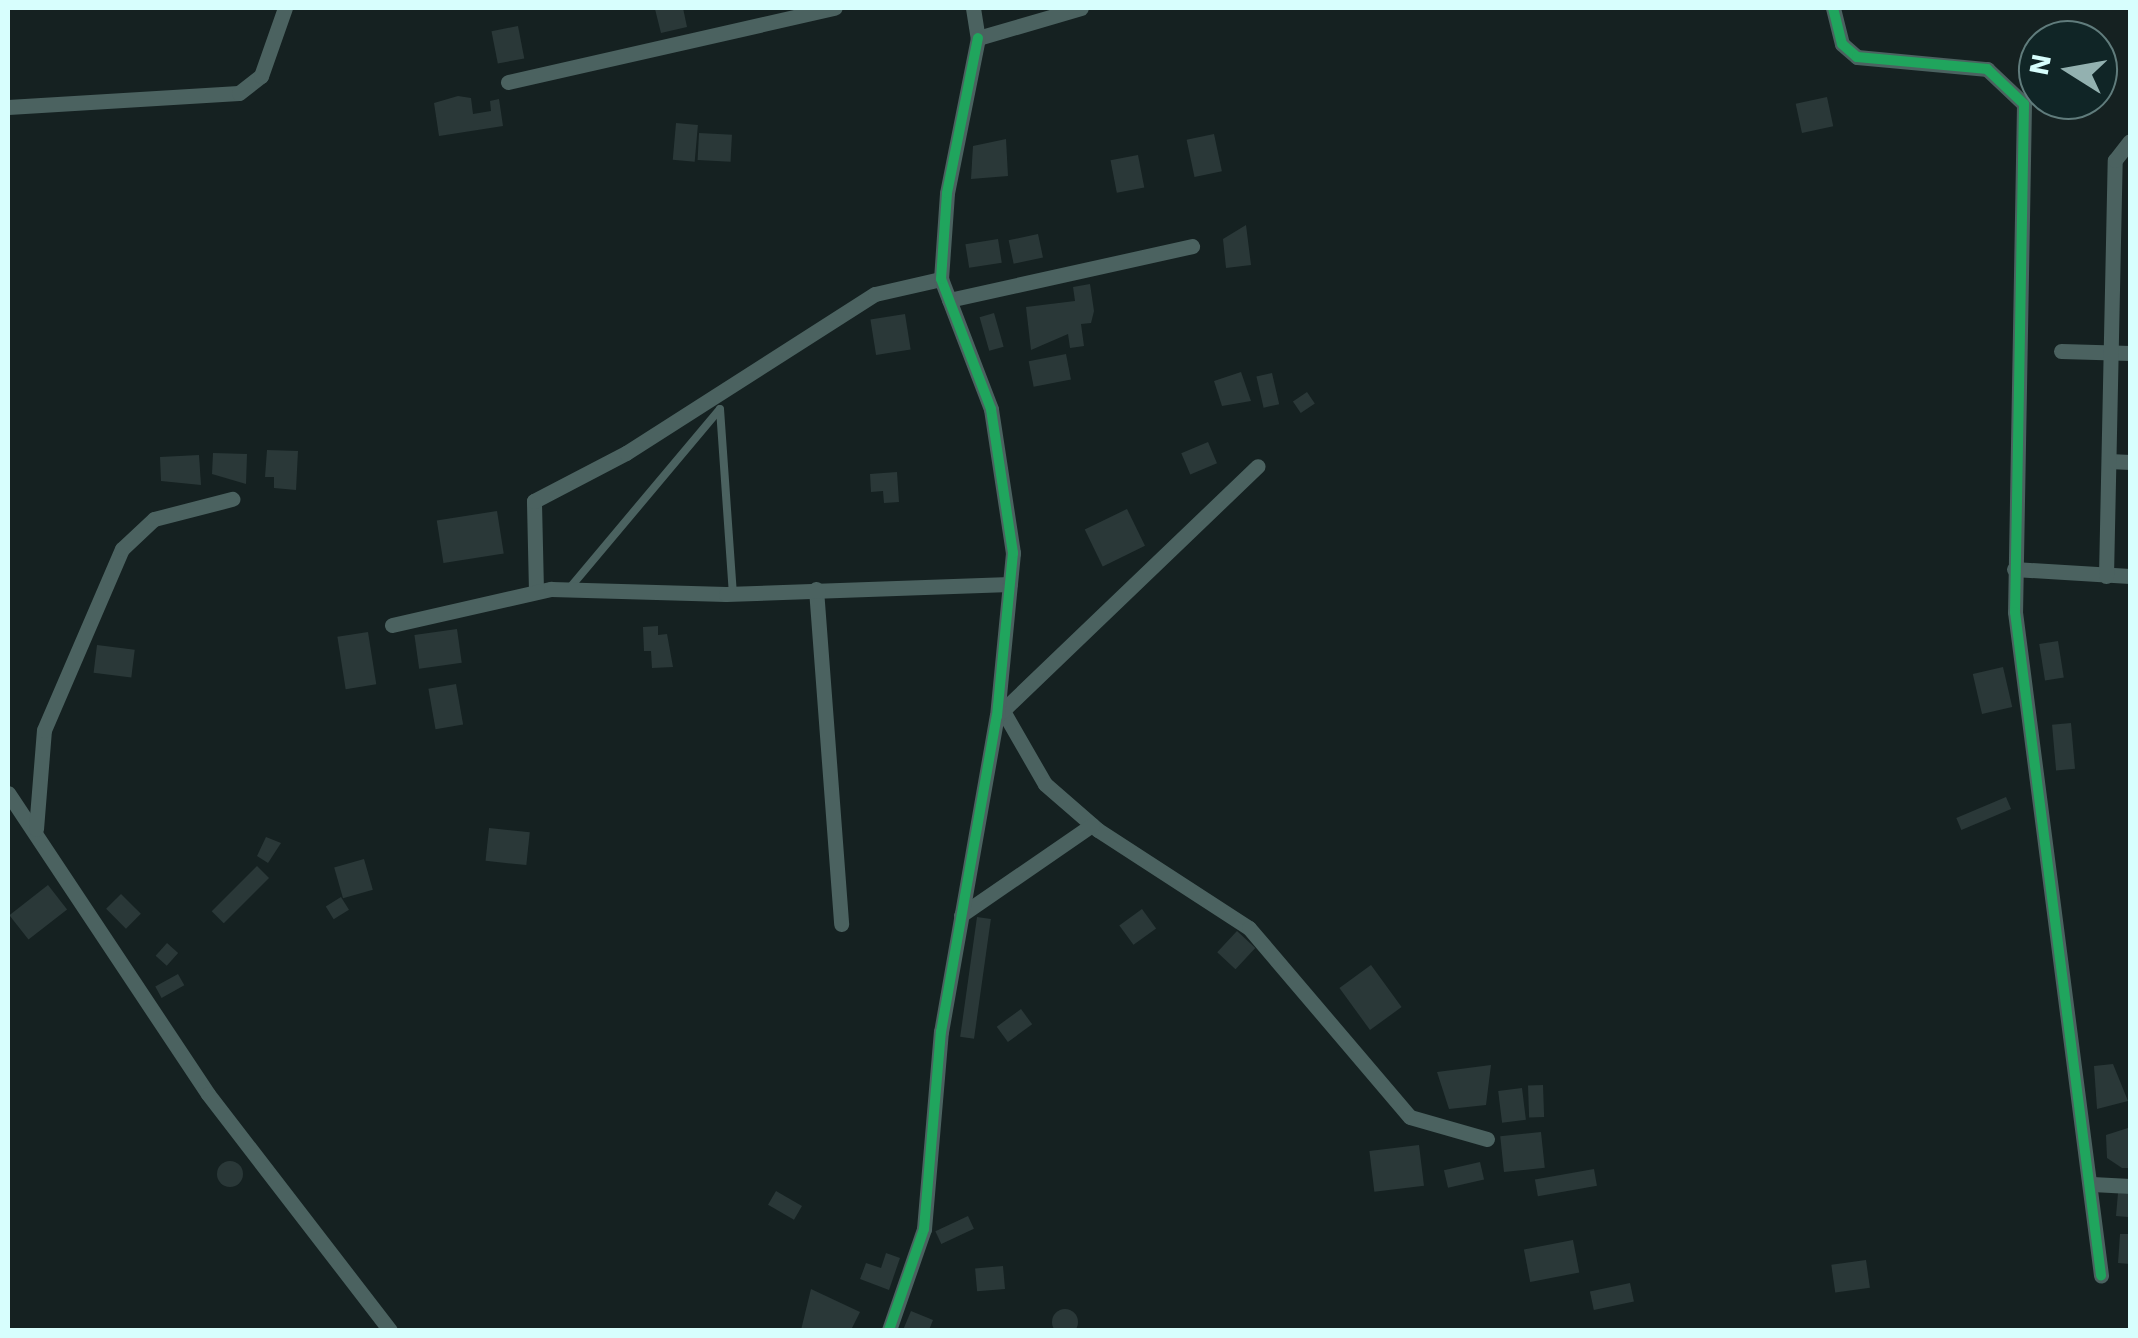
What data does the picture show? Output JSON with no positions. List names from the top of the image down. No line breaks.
{"north":"left"}
